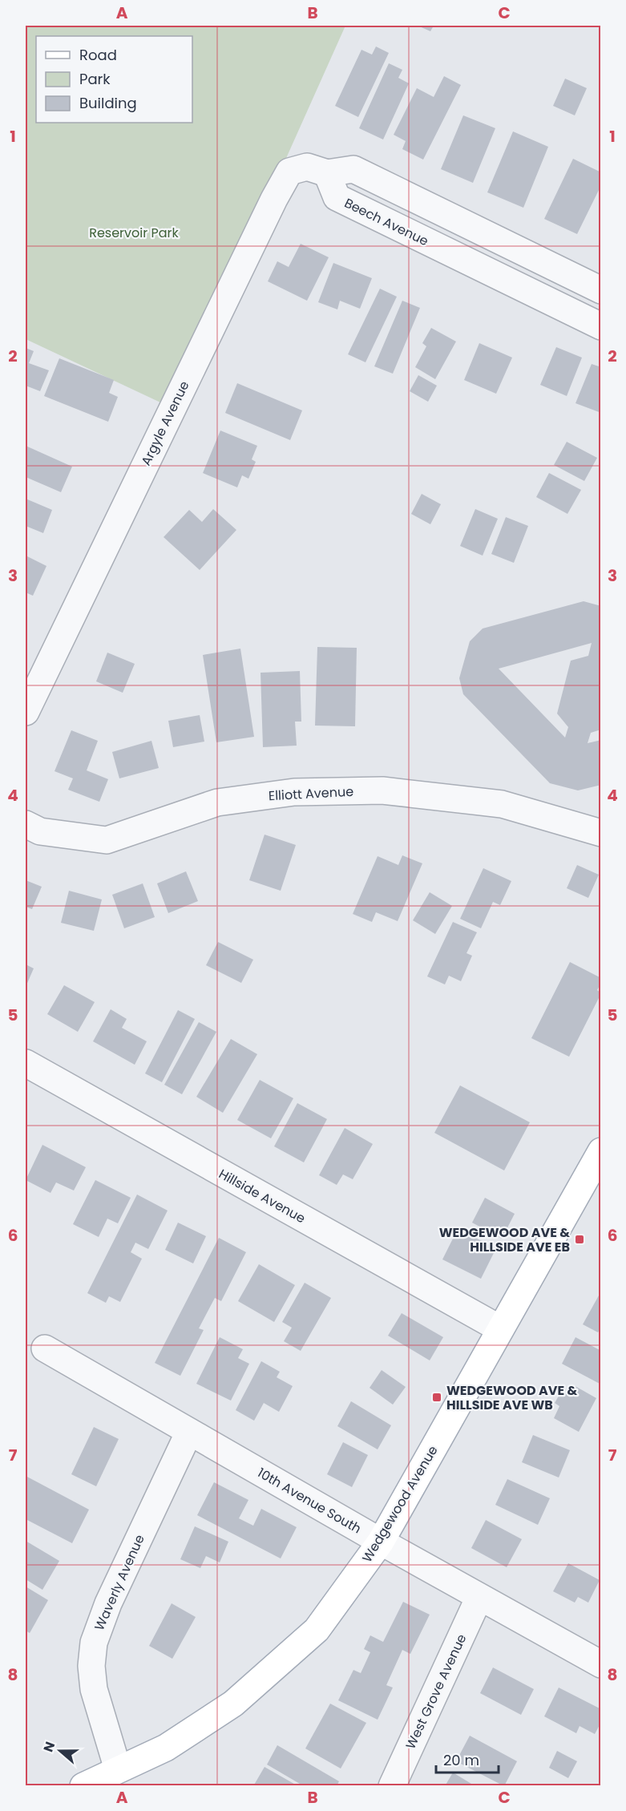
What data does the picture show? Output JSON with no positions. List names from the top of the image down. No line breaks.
{"streets":{"main road":["Wedgewood Avenue"],"street":["Beech Avenue","Argyle Avenue","Elliott Avenue","Hillside Avenue","10th Avenue South","Waverly Avenue","West Grove Avenue"]},"crossings":[["Beech Avenue","Argyle Avenue"],["Hillside Avenue","Wedgewood Avenue"],["10th Avenue South","Wedgewood Avenue"],["10th Avenue South","Waverly Avenue"],["10th Avenue South","West Grove Avenue"],["Wedgewood Avenue","Waverly Avenue"]],"parks":["Reservoir Park"],"places":{"transit":["WEDGEWOOD AVE & HILLSIDE AVE EB","WEDGEWOOD AVE & HILLSIDE AVE WB"]},"legend":["Road","Park","Building"],"scale_bar":"20 m","north":"left","grid":{"columns":["A","B","C"],"rows":["1","2","3","4","5","6","7","8"]}}
